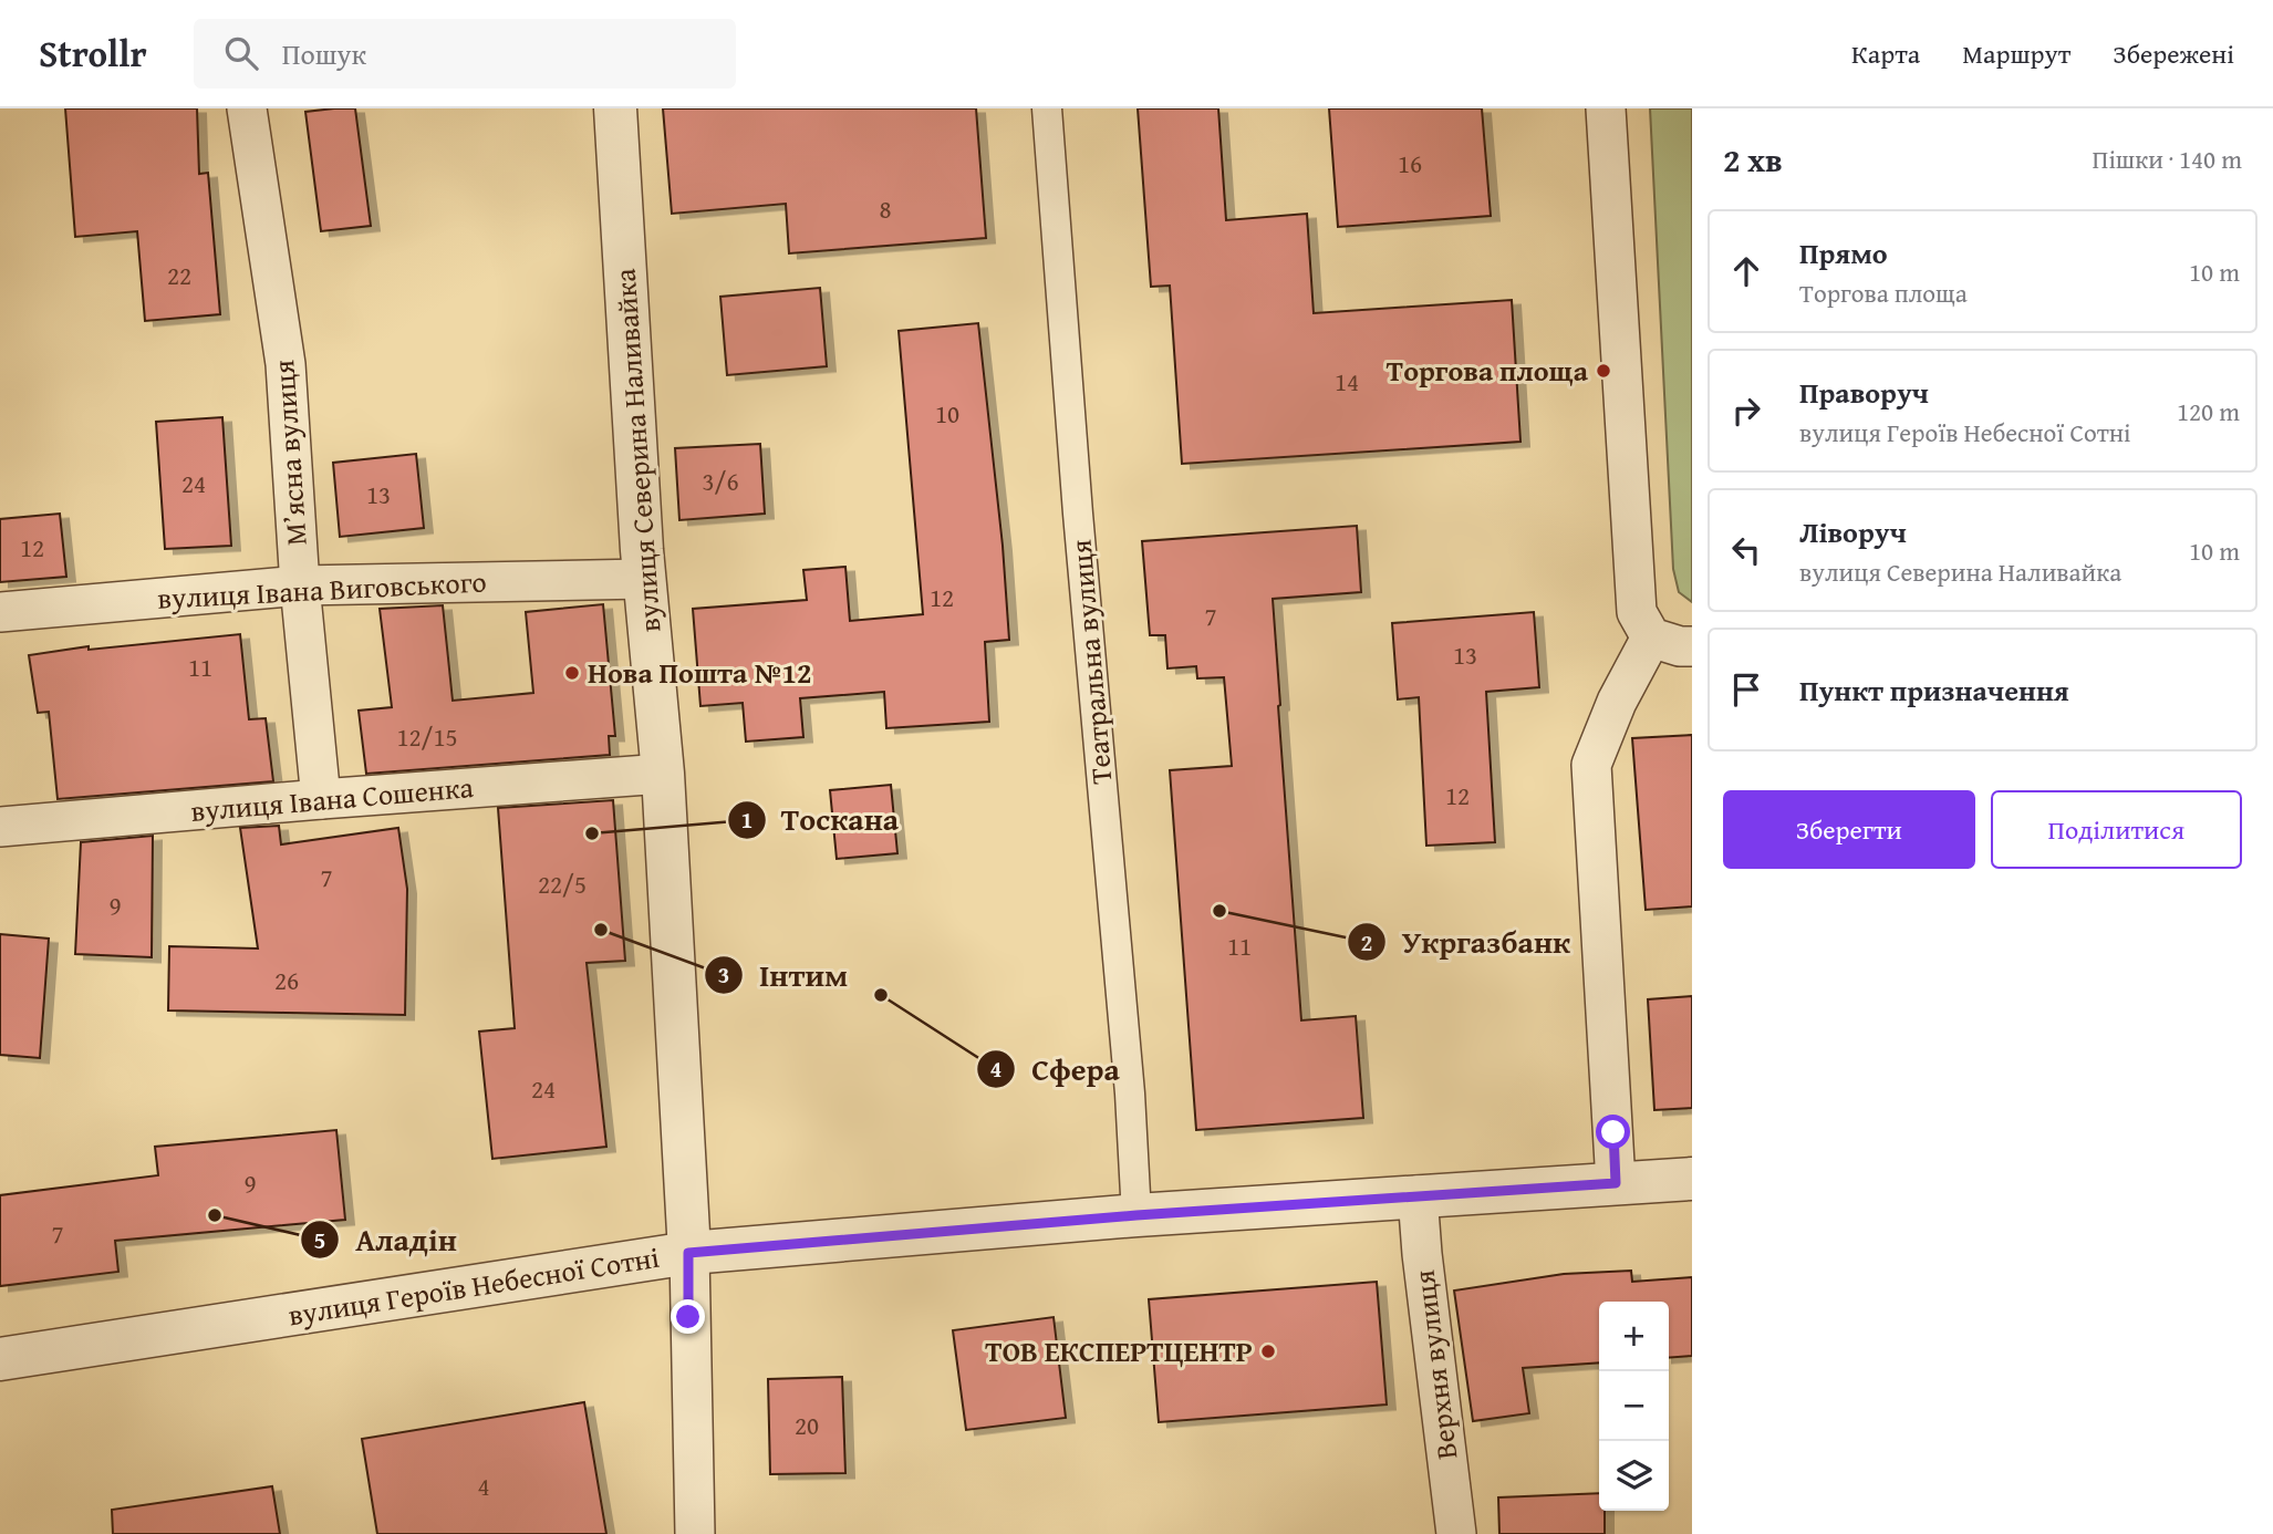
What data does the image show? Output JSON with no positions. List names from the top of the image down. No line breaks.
{"streets":{"street":["вулиця Северина Наливайка","Мʼясна вулиця","вулиця Івана Виговського","Театральна вулиця","вулиця Івана Сошенка","вулиця Героїв Небесної Сотні","Верхня вулиця"]},"crossings":[["вулиця Северина Наливайка","вулиця Івана Виговського"],["вулиця Северина Наливайка","вулиця Івана Сошенка"],["вулиця Северина Наливайка","вулиця Героїв Небесної Сотні"],["Мʼясна вулиця","вулиця Івана Виговського"],["Мʼясна вулиця","вулиця Івана Сошенка"],["Театральна вулиця","вулиця Героїв Небесної Сотні"],["вулиця Героїв Небесної Сотні","Верхня вулиця"]],"places":["Торгова площа","Нова Пошта №12","Тоскана","Укргазбанк","Інтим","Сфера","Аладін","ТОВ ЕКСПЕРТЦЕНТР"],"house_numbers":["16","8","22","14","10","3/6","24","13","12","12","7","13","11","12/15","12","7","22/5","9","11","26","24","9","7","20","4"],"page":{"header":"Strollr","search":"Пошук","nav":["Карта","Маршрут","Збережені"],"heading":["2 хв","Пішки · 140 m"],"list":[["Прямо","Торгова площа","10 m"],["Праворуч","вулиця Героїв Небесної Сотні","120 m"],["Ліворуч","вулиця Северина Наливайка","10 m"],"Пункт призначення"],"buttons":["Зберегти","Поділитися"],"map_buttons":["+","−"]}}
